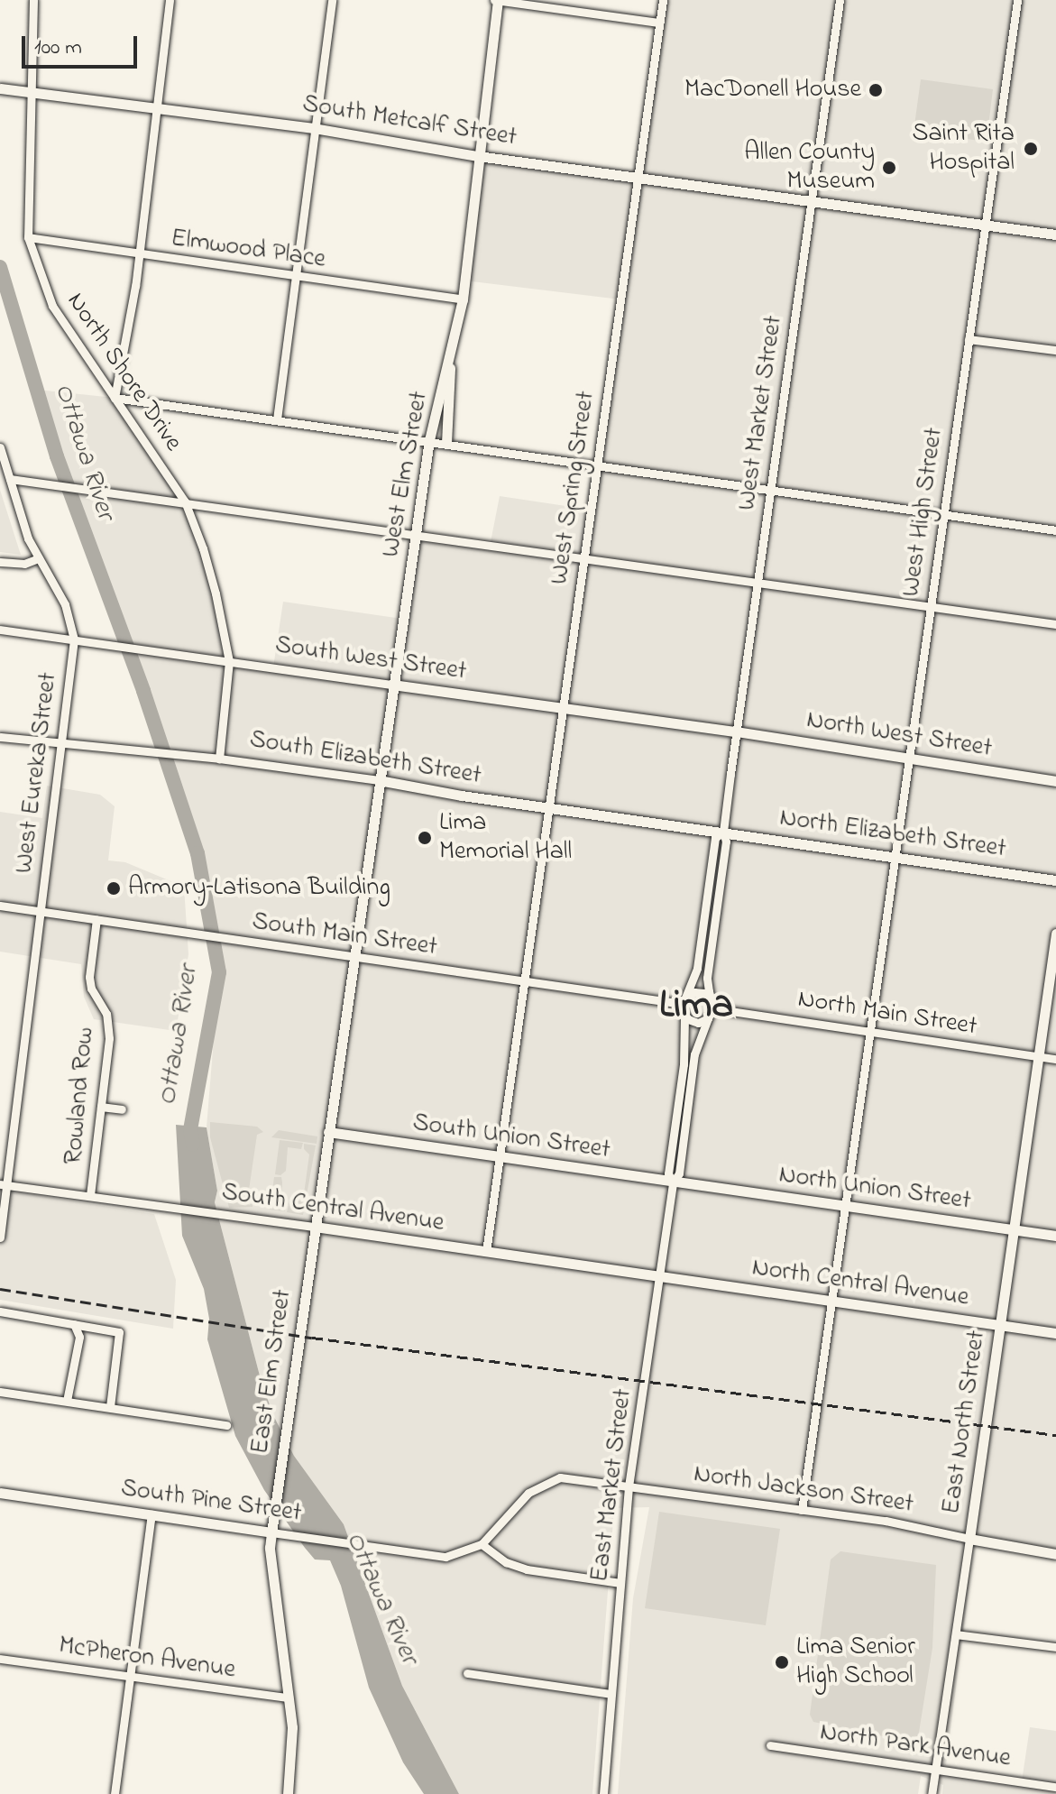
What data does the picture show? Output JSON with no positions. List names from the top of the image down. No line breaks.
{"streets":{"main road":["South Metcalf Street","West Elm Street","South West Street","North West Street","South Elizabeth Street","North Elizabeth Street","South Union Street","North Union Street","South Central Avenue","North Central Avenue","East Elm Street","East North Street","North Jackson Street","South Pine Street"],"street":["Elmwood Place","North Shore Drive","West Market Street","West Spring Street","West High Street","West Eureka Street","South Main Street","North Main Street","Rowland Row","East Market Street","McPheron Avenue","North Park Avenue"]},"crossings":[["South Metcalf Street","North Shore Drive"],["South Metcalf Street","West Market Street"],["South Metcalf Street","West Elm Street"],["South Metcalf Street","West Spring Street"],["South Metcalf Street","West High Street"],["Elmwood Place","North Shore Drive"],["Elmwood Place","West Elm Street"],["North Shore Drive","South West Street"],["North Shore Drive","South Elizabeth Street"],["West Market Street","South West Street"],["West Market Street","North West Street"],["West Market Street","South Elizabeth Street"],["West Market Street","North Elizabeth Street"],["West Market Street","South Main Street"],["West Market Street","North Main Street"],["West Market Street","East Market Street"],["West Elm Street","South West Street"],["West Elm Street","South Elizabeth Street"],["West Elm Street","South Main Street"],["West Elm Street","East Elm Street"],["West Spring Street","South West Street"],["West Spring Street","South Elizabeth Street"],["West Spring Street","South Main Street"],["West Spring Street","South Union Street"],["West Spring Street","South Central Avenue"],["West High Street","North West Street"],["West High Street","North Elizabeth Street"],["West High Street","North Main Street"],["West High Street","North Union Street"],["West High Street","North Central Avenue"],["West High Street","North Jackson Street"],["South West Street","North West Street"],["South West Street","West Eureka Street"],["South Elizabeth Street","West Eureka Street"],["South Elizabeth Street","North Elizabeth Street"],["West Eureka Street","South Main Street"],["West Eureka Street","South Central Avenue"],["South Main Street","North Main Street"],["South Main Street","Rowland Row"],["South Main Street","East Elm Street"],["South Main Street","East Market Street"],["North Main Street","East North Street"],["North Main Street","East Market Street"],["Rowland Row","South Central Avenue"],["South Union Street","North Union Street"],["South Union Street","East Elm Street"],["South Union Street","East Market Street"],["North Union Street","East North Street"],["South Central Avenue","North Central Avenue"],["South Central Avenue","East Elm Street"],["South Central Avenue","East Market Street"],["North Central Avenue","East North Street"],["North Central Avenue","East Market Street"],["East Elm Street","South Pine Street"],["East Elm Street","McPheron Avenue"],["East North Street","North Jackson Street"],["East North Street","North Park Avenue"],["East Market Street","North Jackson Street"],["North Jackson Street","South Pine Street"]],"districts":["Lima"],"water":["Ottawa River"],"places":["MacDonell House","Saint Rita Hospital","Allen County Museum","Lima Memorial Hall","Armory–Latisona Building","Lima Senior High School"],"scale_bar":"100 m"}
